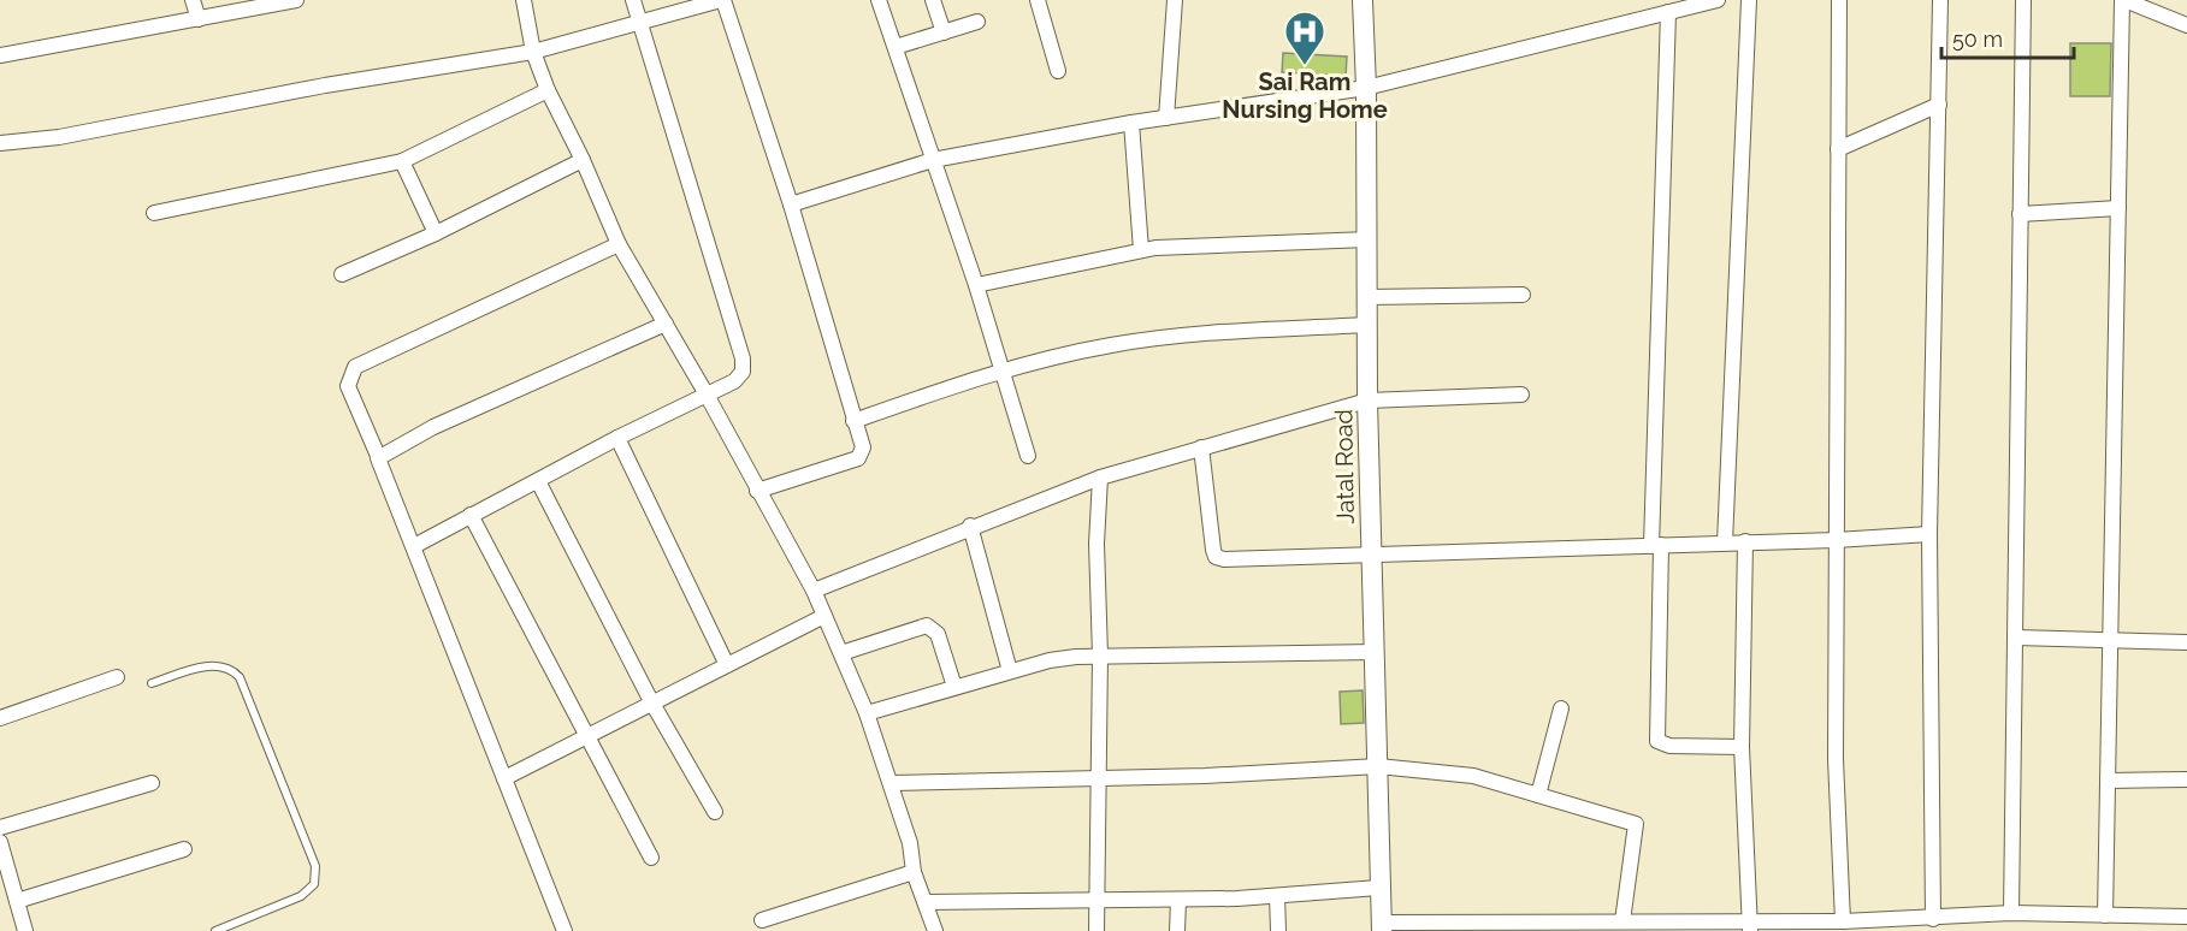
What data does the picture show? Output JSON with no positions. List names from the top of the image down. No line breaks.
{"streets":{"main road":["Jatal Road"]},"places":{"hospital":["Sai Ram Nursing Home"]},"scale_bar":"50 m"}
